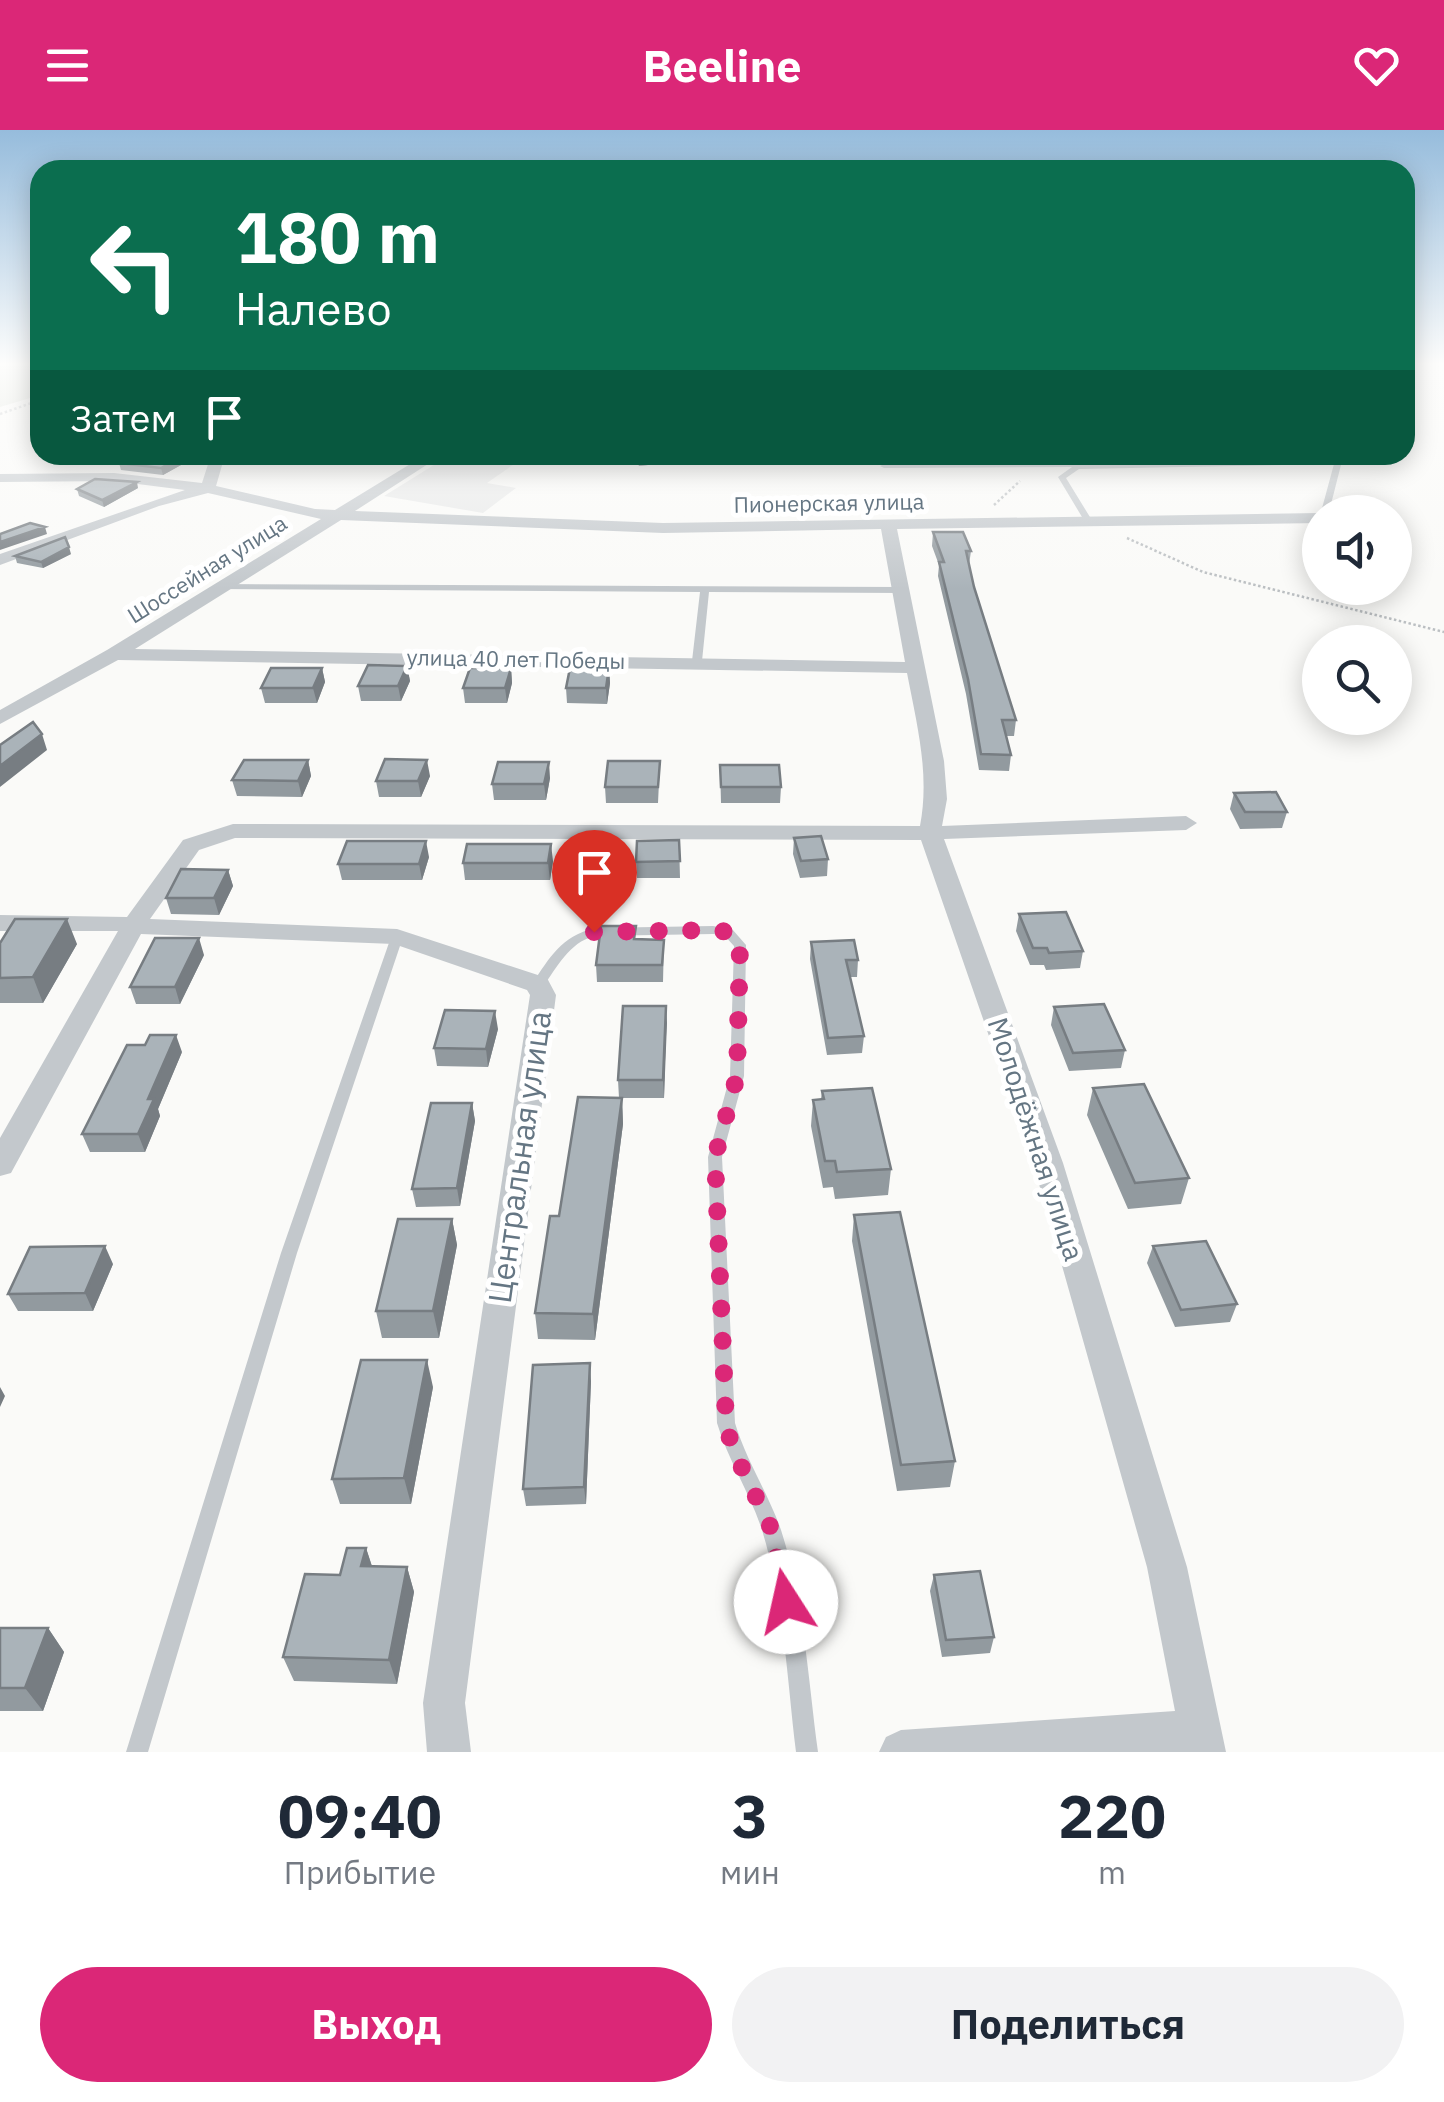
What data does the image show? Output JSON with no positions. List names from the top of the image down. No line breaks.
{"streets":{"street":["Пионерская улица","Шоссейная улица","улица 40 лет Победы","Молодёжная улица","Центральная улица"]},"crossings":[["Пионерская улица","Шоссейная улица"],["Пионерская улица","Молодёжная улица"],["Шоссейная улица","улица 40 лет Победы"],["улица 40 лет Победы","Молодёжная улица"]],"page":{"header":"Beeline","turn":["180 m","Налево"],"then":"Затем","eta":["09:40","Прибытие","3","мин","220","m"],"buttons":["Выход","Поделиться"]}}
